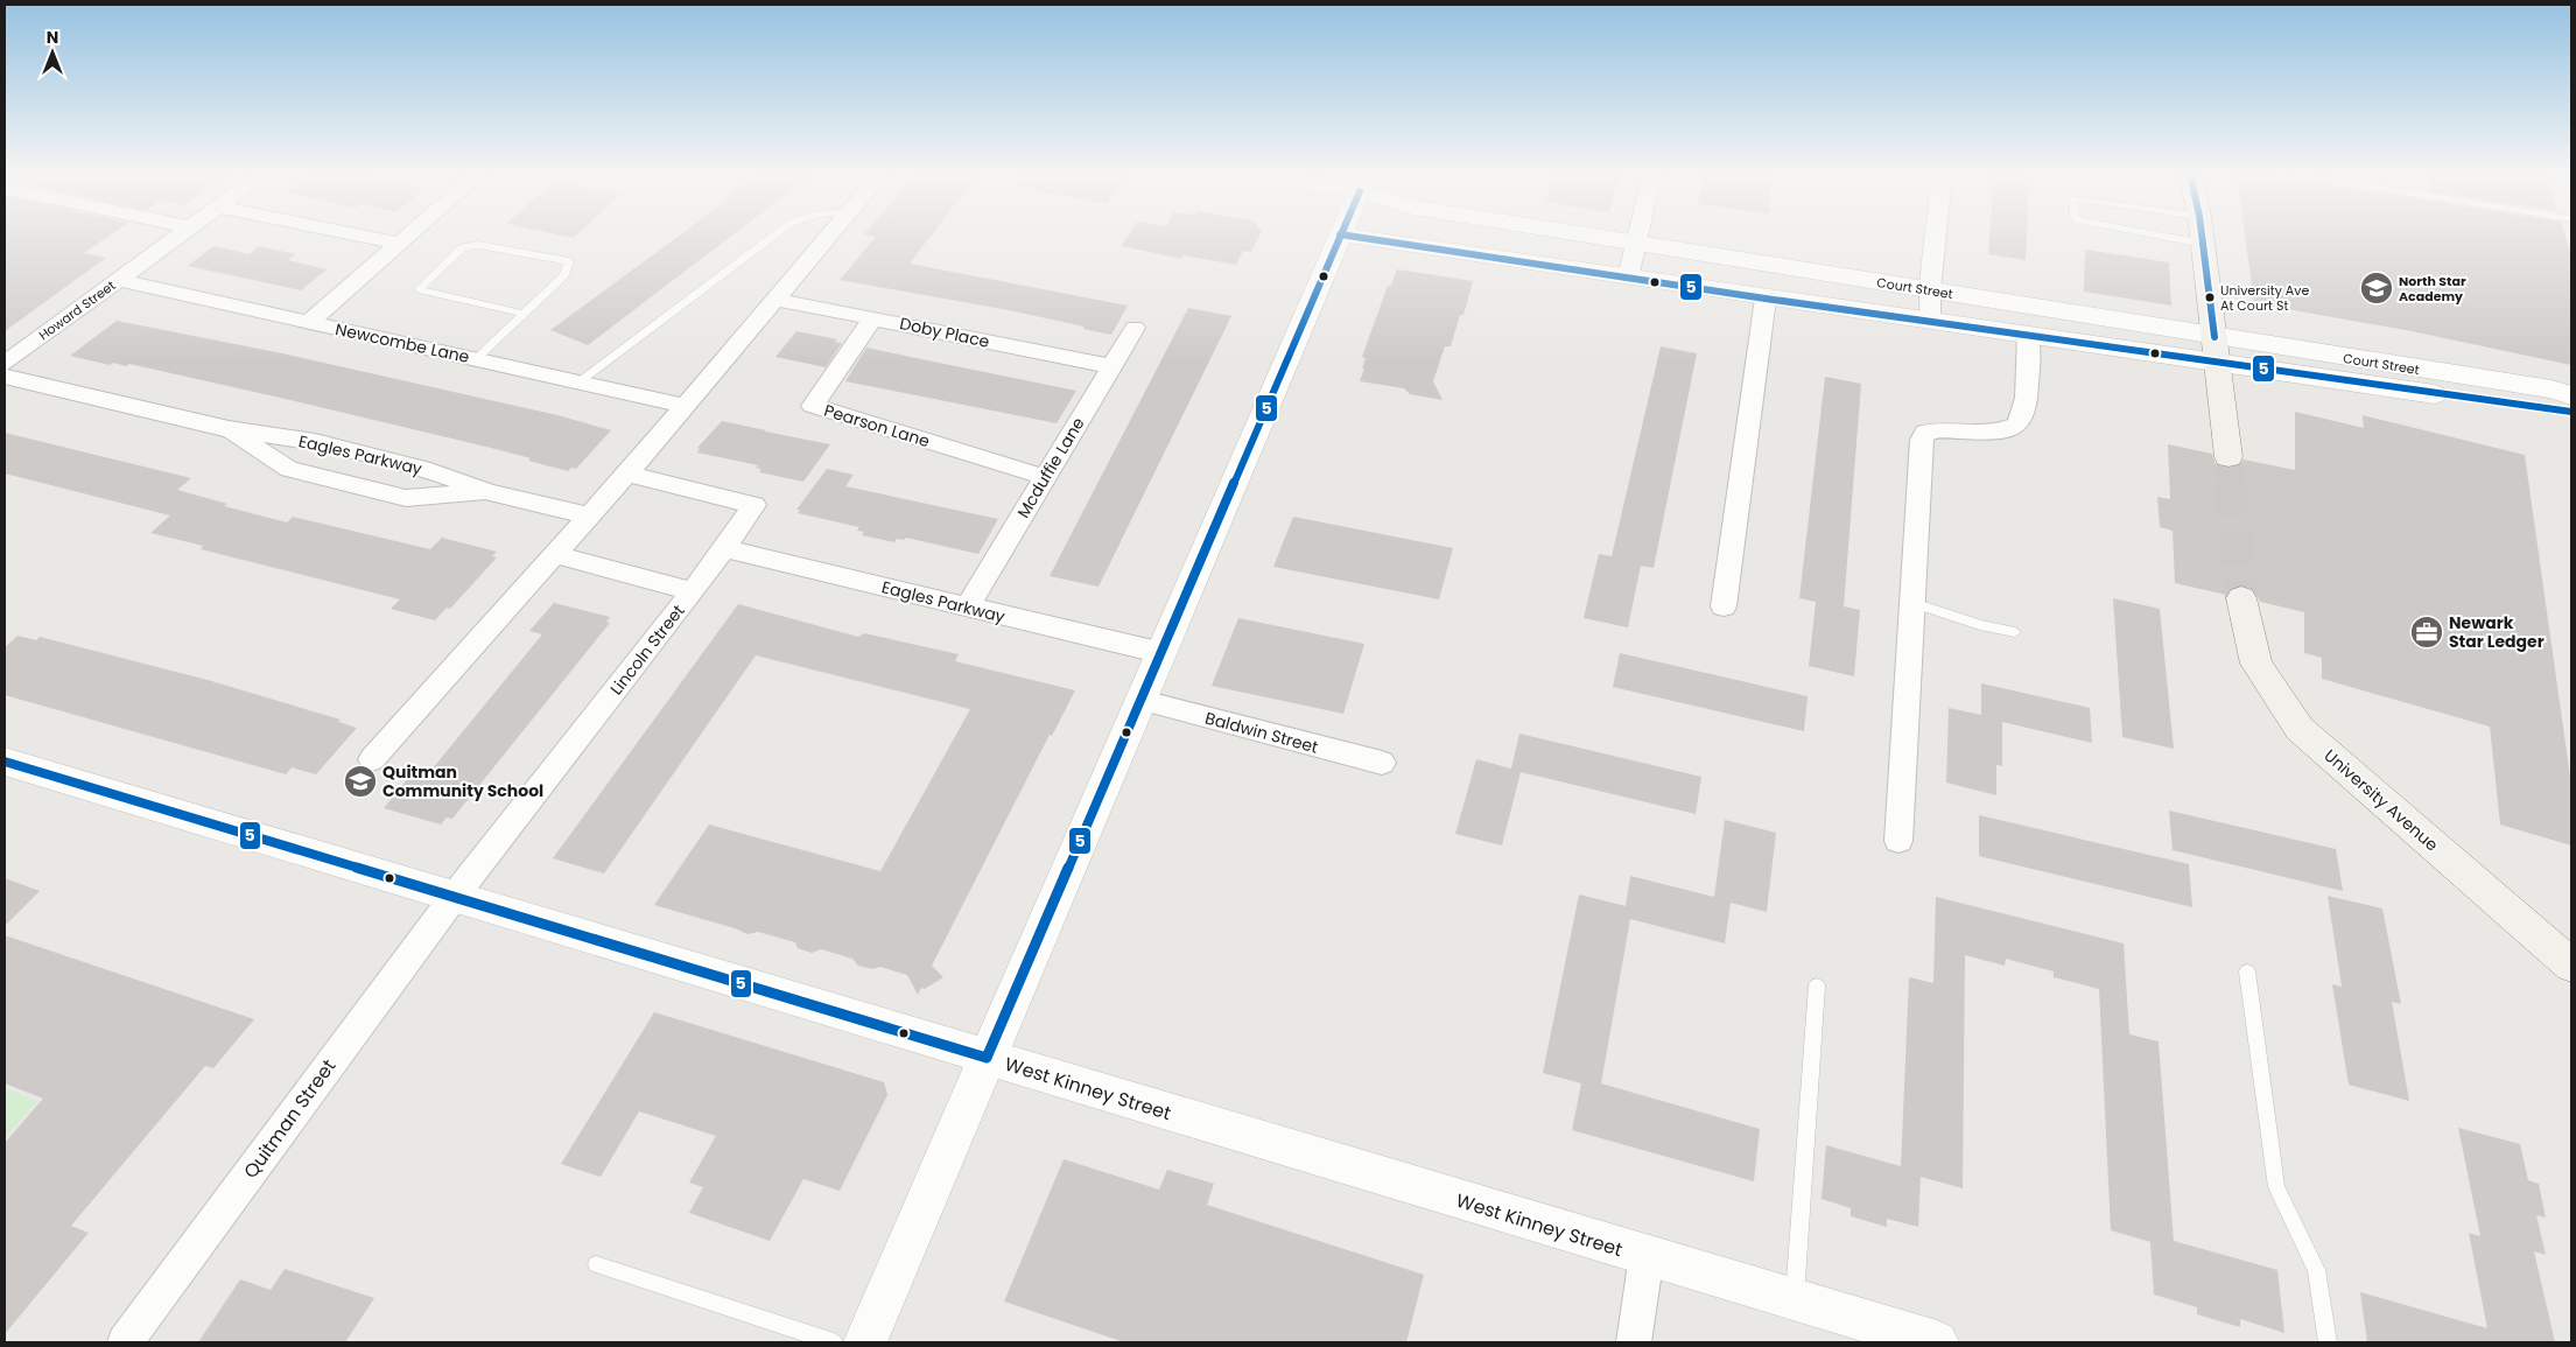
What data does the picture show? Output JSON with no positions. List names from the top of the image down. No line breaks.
{"streets":{"main road":["University Avenue"],"street":["Court Street","Howard Street","Doby Place","Newcombe Lane","Pearson Lane","Eagles Parkway","Mcduffie Lane","Lincoln Street","Baldwin Street","West Kinney Street","Quitman Street"]},"crossings":[["Howard Street","Newcombe Lane"],["Doby Place","Pearson Lane"],["Doby Place","Mcduffie Lane"],["Pearson Lane","Mcduffie Lane"],["Eagles Parkway","Mcduffie Lane"],["Eagles Parkway","Lincoln Street"],["Lincoln Street","West Kinney Street"],["Lincoln Street","Quitman Street"],["West Kinney Street","Quitman Street"]],"places":{"school or university":["North Star Academy","Quitman Community School"],"other":["University Ave At Court St"],"office":["Newark Star Ledger"]},"lines":["transit line 5"],"north":"top"}
